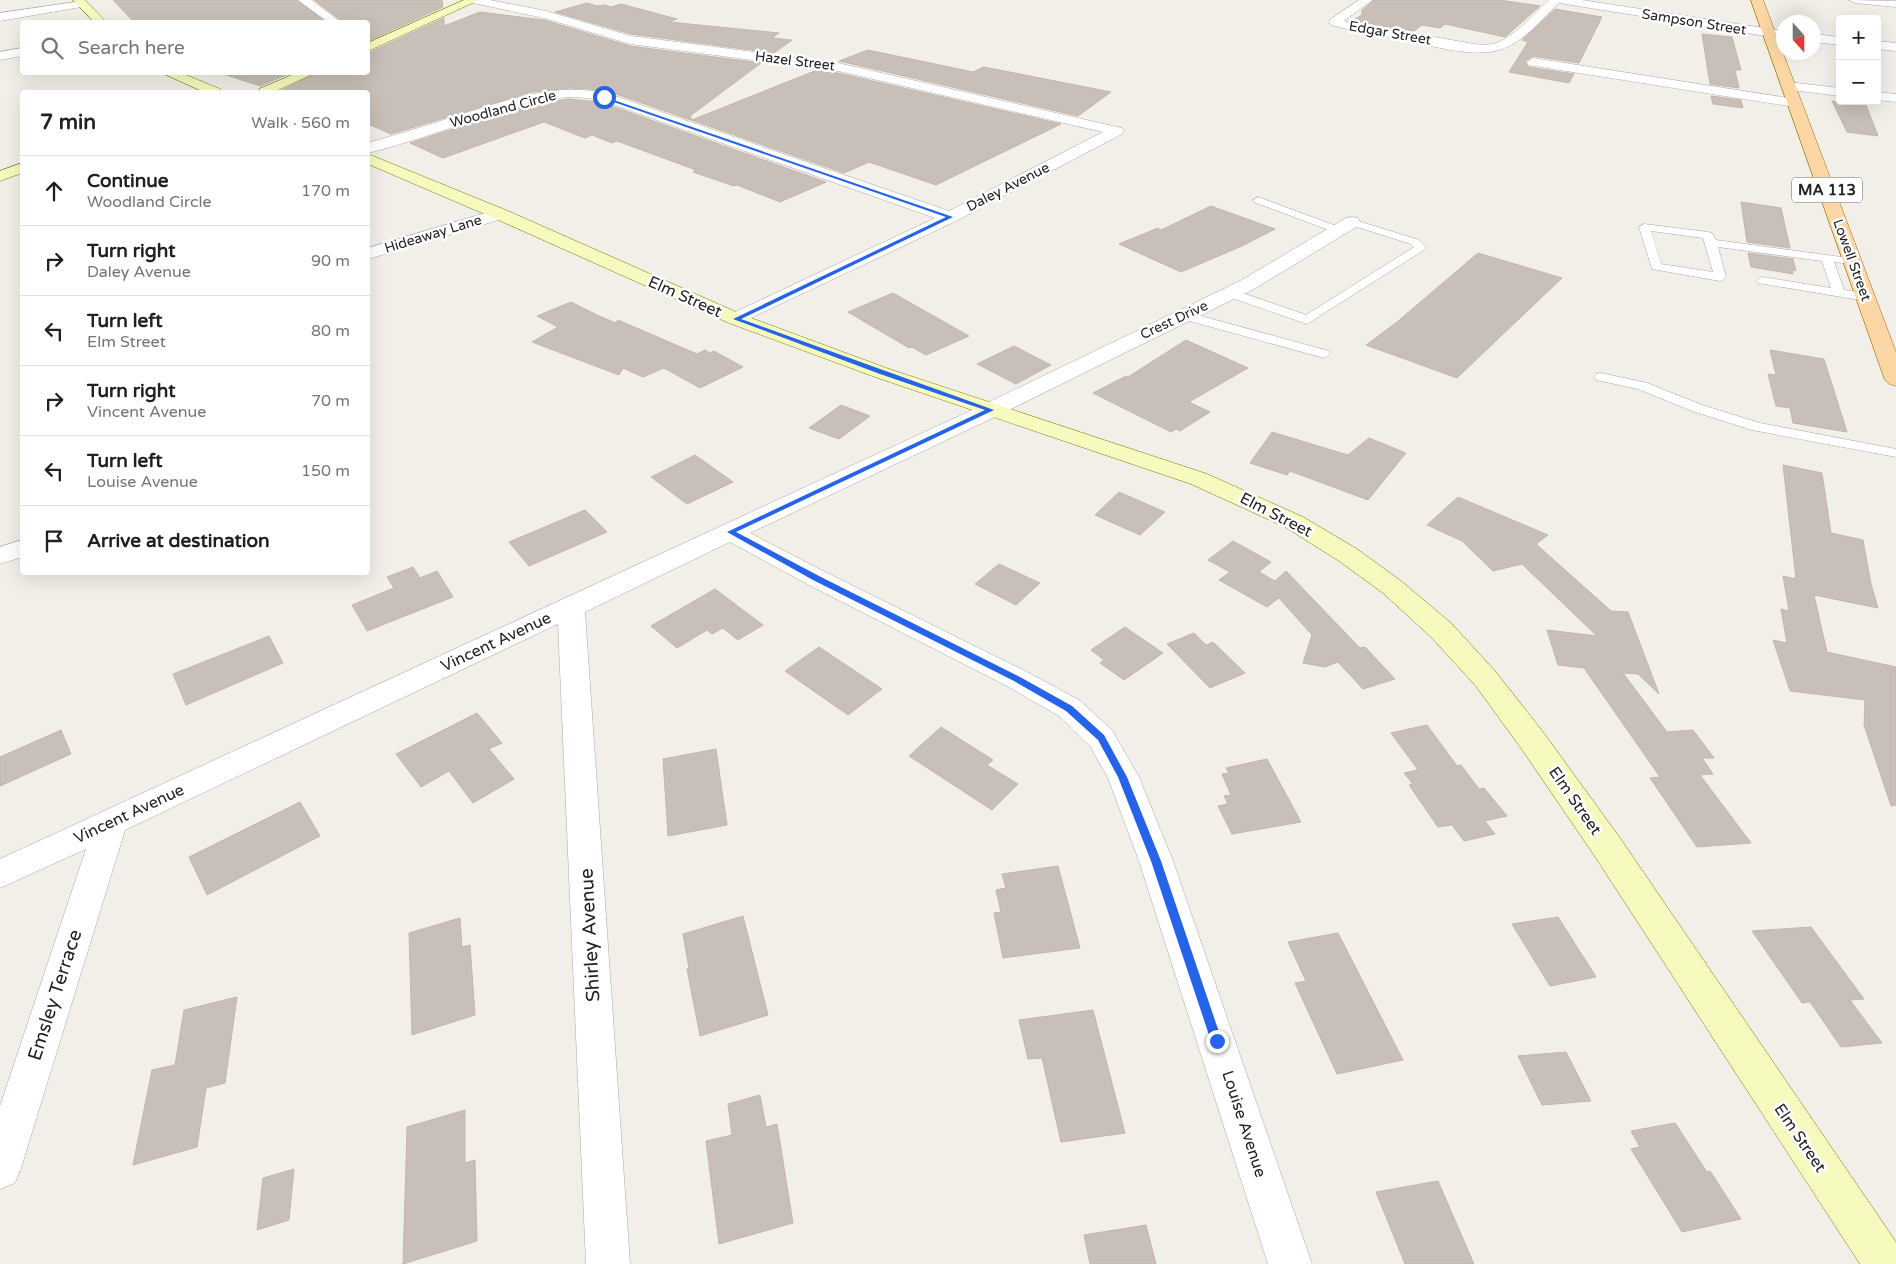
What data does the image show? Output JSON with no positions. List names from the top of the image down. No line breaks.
{"streets":{"main road":["MA 113","Lowell Street"],"street":["Sampson Street","Edgar Street","Hazel Street","Woodland Circle","Daley Avenue","Hideaway Lane","Elm Street","Crest Drive","Vincent Avenue","Shirley Avenue","Emsley Terrace","Louise Avenue"]},"crossings":[["Sampson Street","Lowell Street"],["Hazel Street","Daley Avenue"],["Woodland Circle","Daley Avenue"],["Daley Avenue","Elm Street"],["Hideaway Lane","Elm Street"],["Elm Street","Crest Drive"],["Elm Street","Vincent Avenue"],["Crest Drive","Vincent Avenue"],["Vincent Avenue","Shirley Avenue"],["Vincent Avenue","Emsley Terrace"],["Vincent Avenue","Louise Avenue"]],"north":"bottom","page":{"map_buttons":["+","−"],"search":"Search here","heading":["7 min","Walk · 560 m"],"list":[["Continue","Woodland Circle","170 m"],["Turn right","Daley Avenue","90 m"],["Turn left","Elm Street","80 m"],["Turn right","Vincent Avenue","70 m"],["Turn left","Louise Avenue","150 m"],"Arrive at destination"]}}
